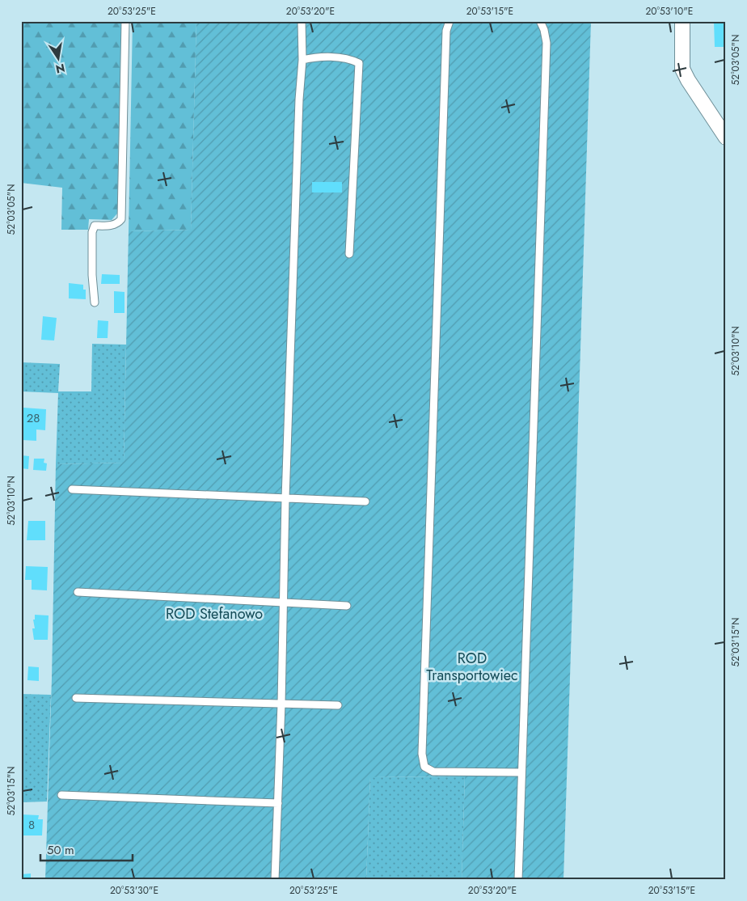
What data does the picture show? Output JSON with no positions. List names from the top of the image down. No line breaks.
{"parks":["ROD Stefanowo","ROD Transportowiec"],"house_numbers":["28","8"],"scale_bar":"50 m","north":"bottom","coordinates":["20°53'25\"E","20°53'20\"E","20°53'15\"E","20°53'10\"E","52°03'05\"N","52°03'10\"N","52°03'15\"N","20°53'30\"E"]}
